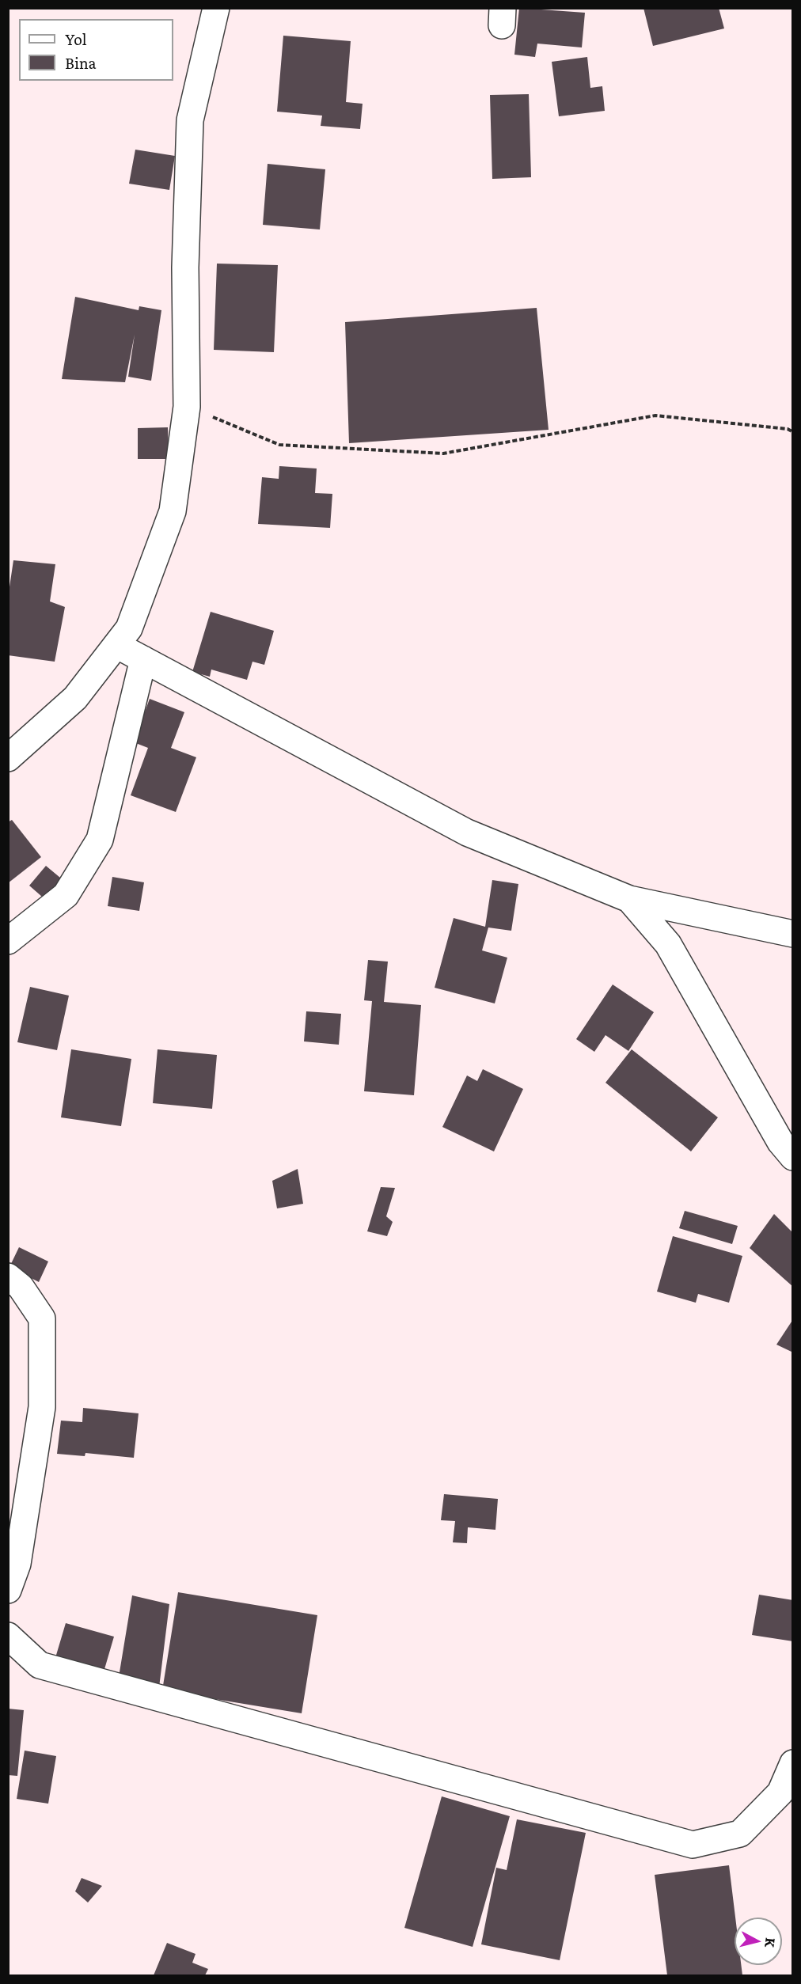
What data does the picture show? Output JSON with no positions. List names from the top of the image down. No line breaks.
{"legend":["Yol","Bina"],"north":"right"}
